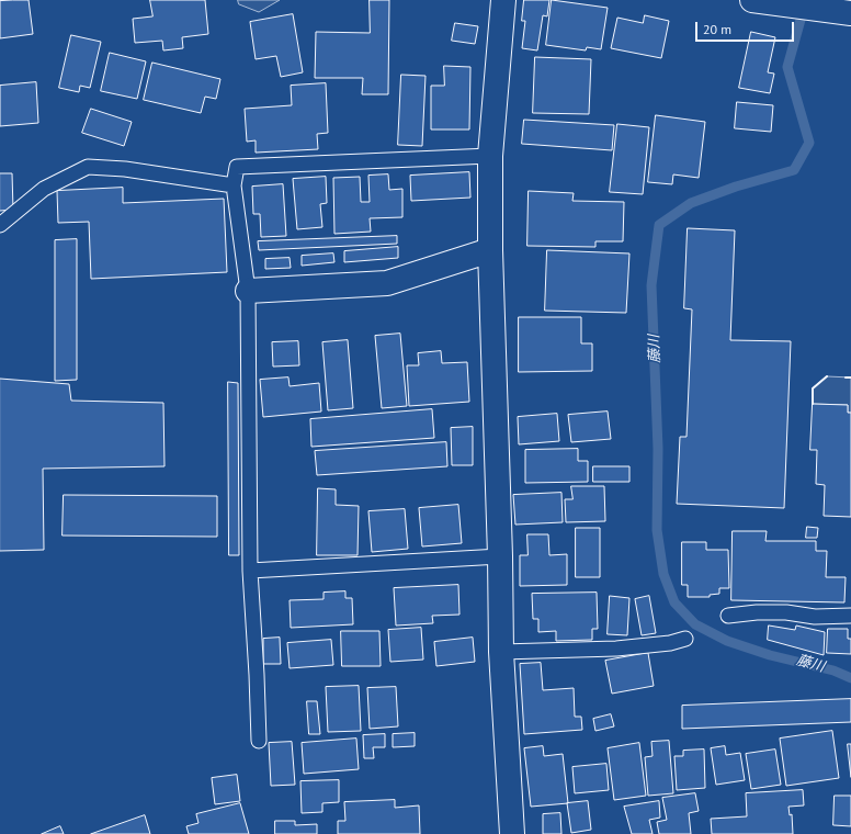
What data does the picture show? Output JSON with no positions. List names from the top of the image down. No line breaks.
{"water":["藤川"],"scale_bar":"20 m"}
